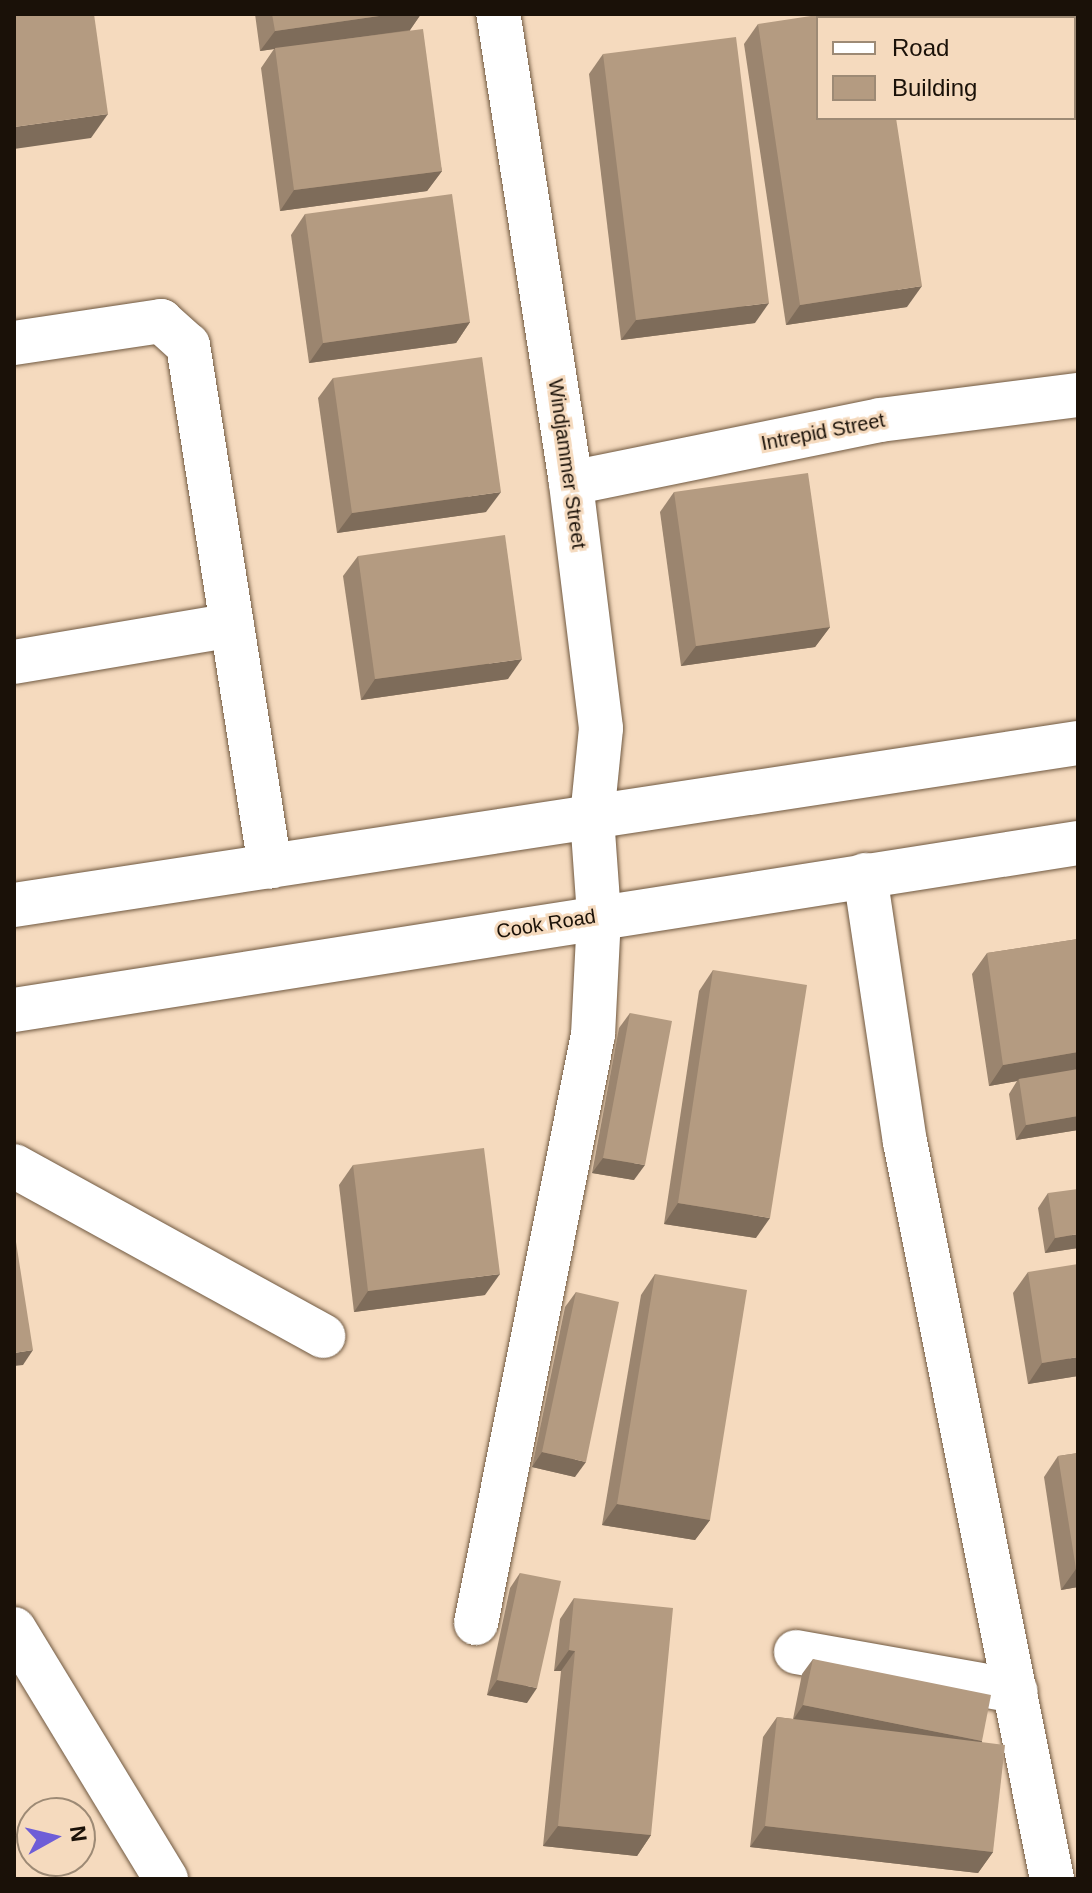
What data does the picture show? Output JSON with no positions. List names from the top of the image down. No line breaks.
{"streets":{"street":["Intrepid Street","Windjammer Street","Cook Road"]},"crossings":[["Intrepid Street","Windjammer Street"],["Windjammer Street","Cook Road"]],"legend":["Road","Building"],"north":"right"}
